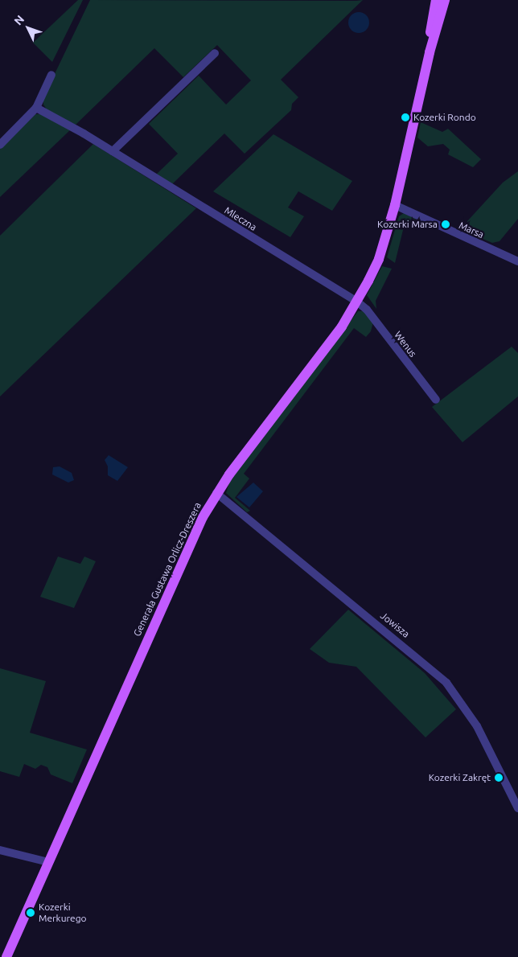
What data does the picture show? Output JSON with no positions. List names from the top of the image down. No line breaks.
{"streets":{"main road":["Generała Gustawa Orlicz-Dreszera"],"street":["Mleczna","Marsa","Wenus","Jowisza"]},"crossings":[["Mleczna","Wenus"],["Mleczna","Generała Gustawa Orlicz-Dreszera"],["Marsa","Generała Gustawa Orlicz-Dreszera"],["Wenus","Generała Gustawa Orlicz-Dreszera"],["Generała Gustawa Orlicz-Dreszera","Jowisza"]],"places":["Kozerki Rondo","Kozerki Marsa","Kozerki Zakręt","Kozerki Merkurego"],"north":"top left"}
